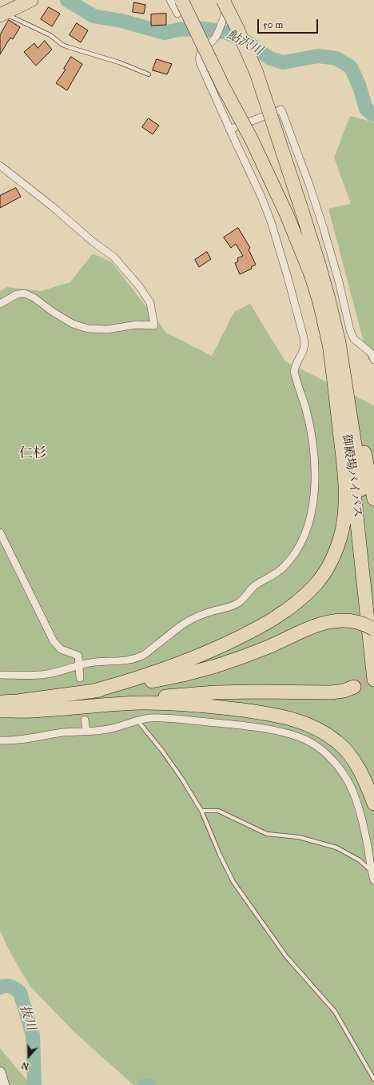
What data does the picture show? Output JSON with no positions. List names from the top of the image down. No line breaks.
{"streets":{"highway":["御殿場バイパス"]},"districts":["仁杉"],"water":["鮎沢川","抜川"],"scale_bar":"50 m","north":"bottom"}
